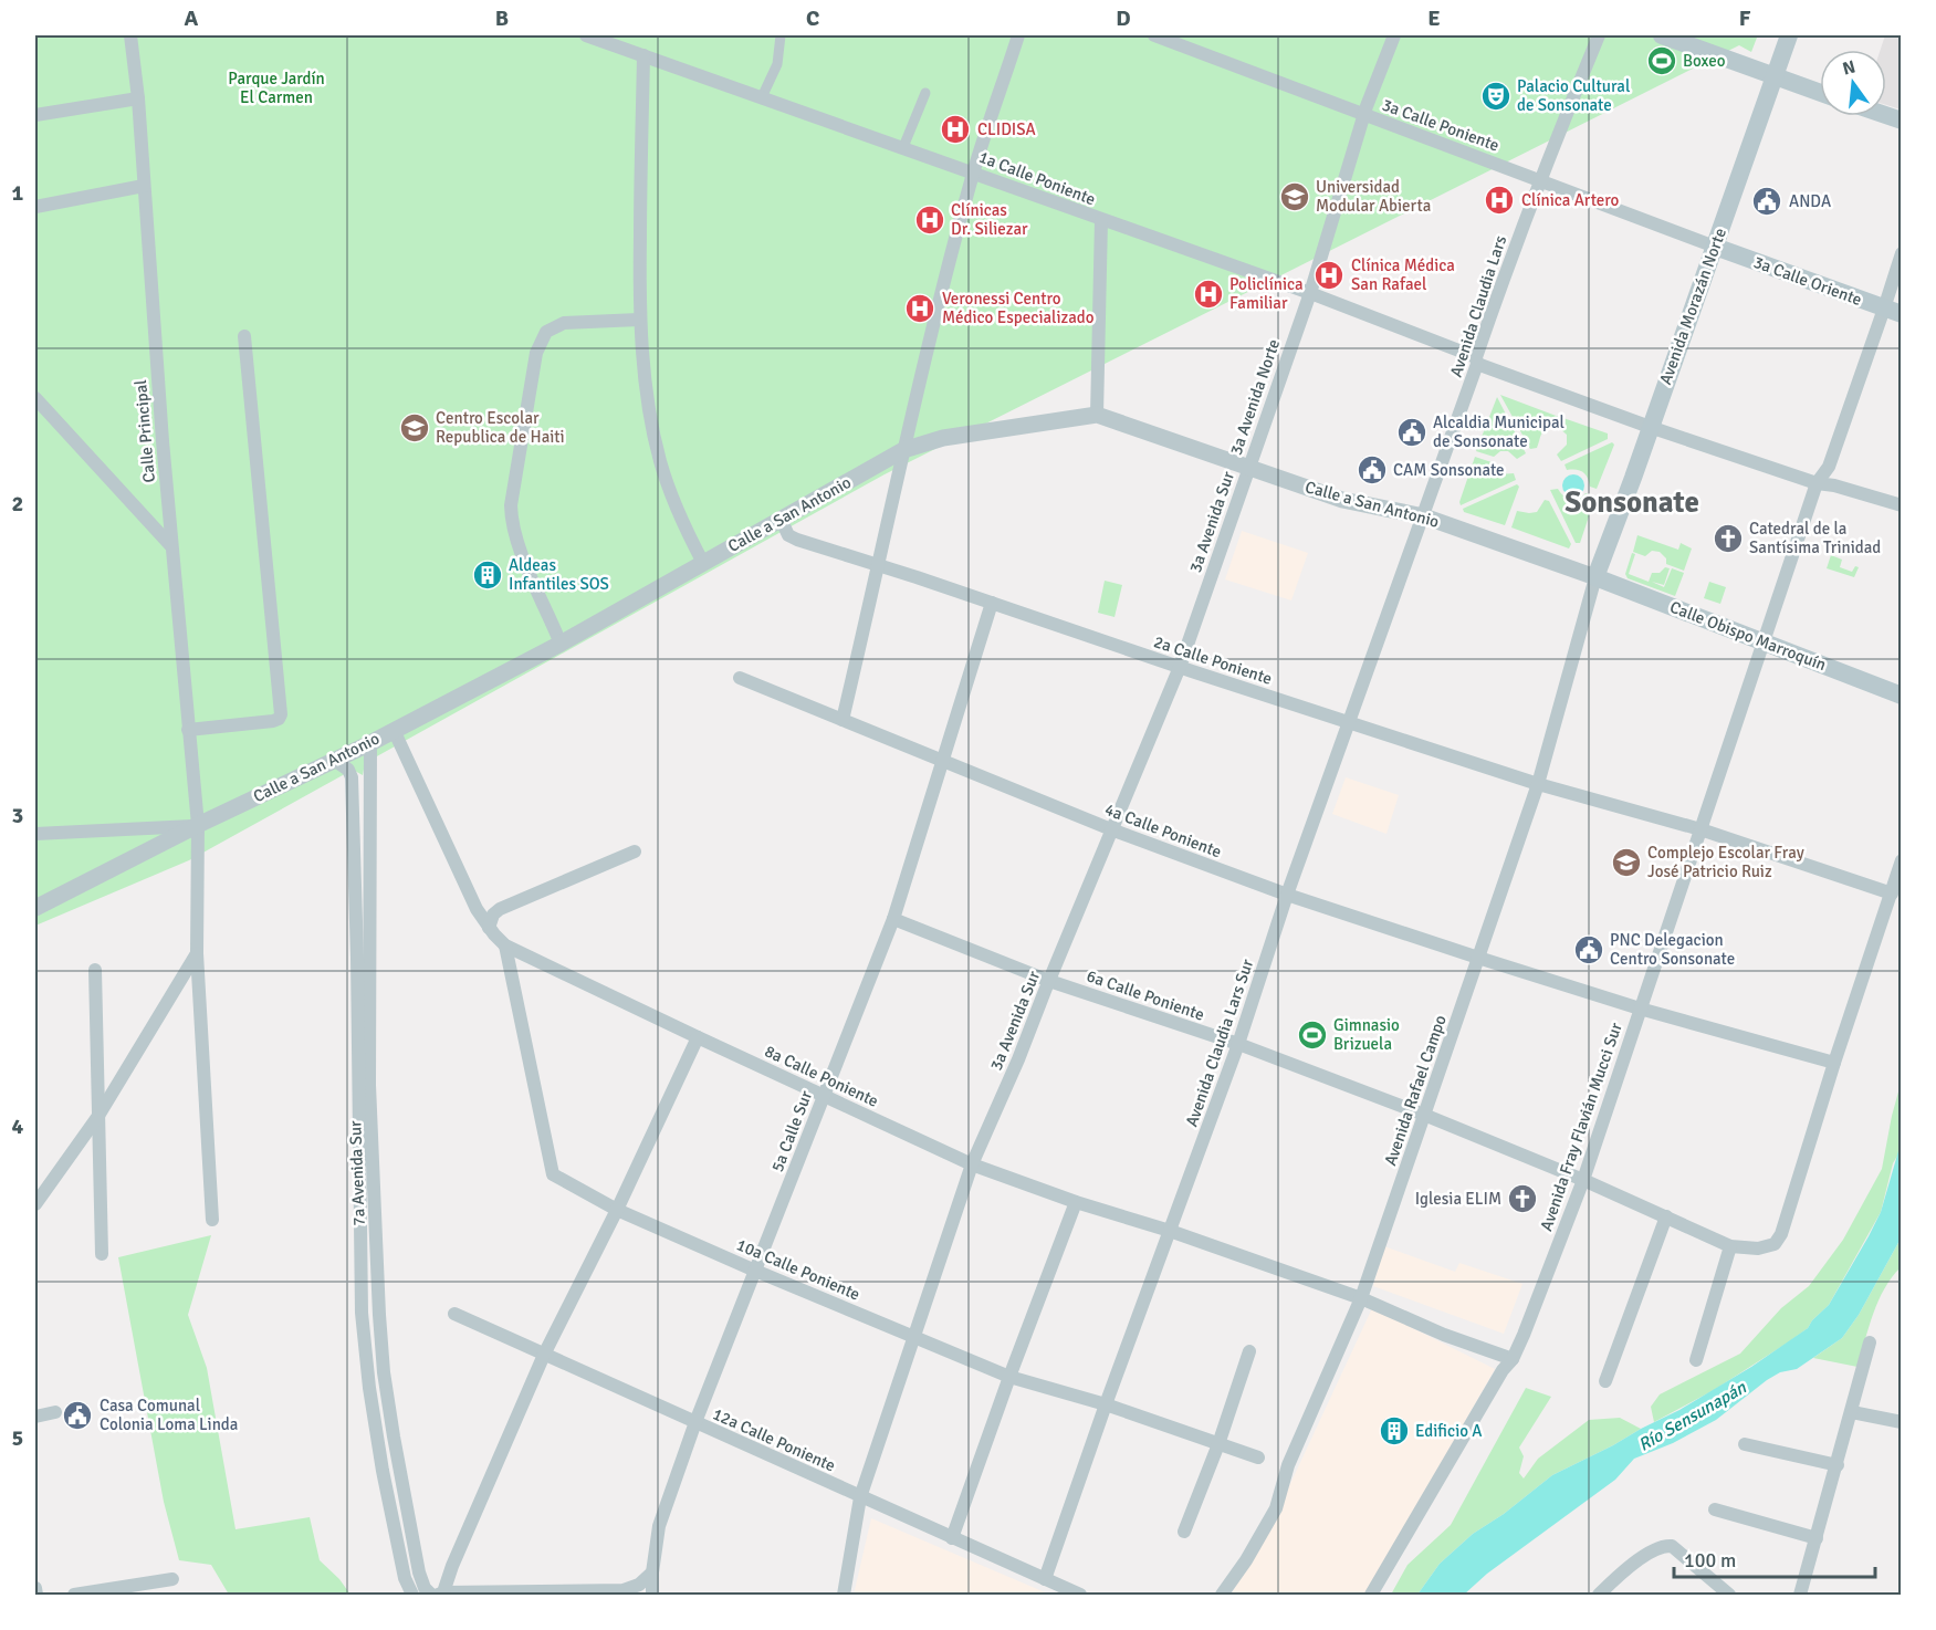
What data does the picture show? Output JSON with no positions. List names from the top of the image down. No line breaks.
{"streets":{"main road":["3a Calle Oriente","Avenida Morazán Norte","Calle Obispo Marroquín"],"street":["3a Calle Poniente","1a Calle Poniente","Avenida Claudia Lars","3a Avenida Norte","Calle Principal","Calle a San Antonio","3a Avenida Sur","2a Calle Poniente","4a Calle Poniente","6a Calle Poniente","Avenida Claudia Lars Sur","8a Calle Poniente","Avenida Rafael Campo","Avenida Fray Flavián Mucci Sur","5a Calle Sur","7a Avenida Sur","10a Calle Poniente","12a Calle Poniente"]},"crossings":[["3a Calle Poniente","3a Calle Oriente"],["3a Calle Poniente","Avenida Claudia Lars"],["3a Calle Poniente","Avenida Morazán Norte"],["3a Calle Poniente","3a Avenida Norte"],["1a Calle Poniente","Avenida Claudia Lars"],["1a Calle Poniente","Avenida Morazán Norte"],["1a Calle Poniente","3a Avenida Norte"],["1a Calle Poniente","Avenida Fray Flavián Mucci Sur"],["3a Calle Oriente","Avenida Morazán Norte"],["3a Calle Oriente","Avenida Fray Flavián Mucci Sur"],["Avenida Claudia Lars","Calle a San Antonio"],["Avenida Claudia Lars","Avenida Claudia Lars Sur"],["Avenida Morazán Norte","Calle a San Antonio"],["Avenida Morazán Norte","Calle Obispo Marroquín"],["Avenida Morazán Norte","Avenida Rafael Campo"],["3a Avenida Norte","Calle a San Antonio"],["3a Avenida Norte","3a Avenida Sur"],["Calle Principal","Calle a San Antonio"],["Calle a San Antonio","3a Avenida Sur"],["Calle a San Antonio","Calle Obispo Marroquín"],["Calle a San Antonio","2a Calle Poniente"],["Calle a San Antonio","Avenida Claudia Lars Sur"],["Calle a San Antonio","8a Calle Poniente"],["Calle a San Antonio","Avenida Rafael Campo"],["Calle a San Antonio","7a Avenida Sur"],["3a Avenida Sur","2a Calle Poniente"],["3a Avenida Sur","4a Calle Poniente"],["3a Avenida Sur","6a Calle Poniente"],["3a Avenida Sur","8a Calle Poniente"],["3a Avenida Sur","10a Calle Poniente"],["3a Avenida Sur","12a Calle Poniente"],["Calle Obispo Marroquín","Avenida Rafael Campo"],["Calle Obispo Marroquín","Avenida Fray Flavián Mucci Sur"],["2a Calle Poniente","Avenida Claudia Lars Sur"],["2a Calle Poniente","Avenida Rafael Campo"],["2a Calle Poniente","Avenida Fray Flavián Mucci Sur"],["2a Calle Poniente","5a Calle Sur"],["4a Calle Poniente","Avenida Claudia Lars Sur"],["4a Calle Poniente","Avenida Rafael Campo"],["4a Calle Poniente","Avenida Fray Flavián Mucci Sur"],["4a Calle Poniente","5a Calle Sur"],["6a Calle Poniente","Avenida Claudia Lars Sur"],["6a Calle Poniente","Avenida Rafael Campo"],["6a Calle Poniente","Avenida Fray Flavián Mucci Sur"],["6a Calle Poniente","5a Calle Sur"],["Avenida Claudia Lars Sur","8a Calle Poniente"],["Avenida Claudia Lars Sur","10a Calle Poniente"],["Avenida Claudia Lars Sur","12a Calle Poniente"],["8a Calle Poniente","Avenida Rafael Campo"],["8a Calle Poniente","Avenida Fray Flavián Mucci Sur"],["8a Calle Poniente","5a Calle Sur"],["8a Calle Poniente","10a Calle Poniente"],["5a Calle Sur","10a Calle Poniente"],["5a Calle Sur","12a Calle Poniente"]],"districts":["Sonsonate"],"water":["Río Sensunapán"],"parks":["Parque Jardín El Carmen"],"places":{"sports":["Boxeo","Gimnasio Brizuela"],"theatre":["Palacio Cultural de Sonsonate"],"hospital":["CLIDISA","Clínica Artero","Clínicas Dr. Siliezar","Clínica Médica San Rafael","Policlínica Familiar","Veronessi Centro Médico Especializado"],"school or university":["Universidad Modular Abierta","Centro Escolar Republica de Haiti","Complejo Escolar Fray José Patricio Ruiz"],"public building":["ANDA","Alcaldia Municipal de Sonsonate","CAM Sonsonate","PNC Delegacion Centro Sonsonate","Casa Comunal Colonia Loma Linda"],"church":["Catedral de la Santísima Trinidad","Iglesia ELIM"],"building":["Aldeas Infantiles SOS","Edificio A"]},"scale_bar":"100 m","north":"top","grid":{"columns":["A","B","C","D","E","F"],"rows":["1","2","3","4","5"]}}
